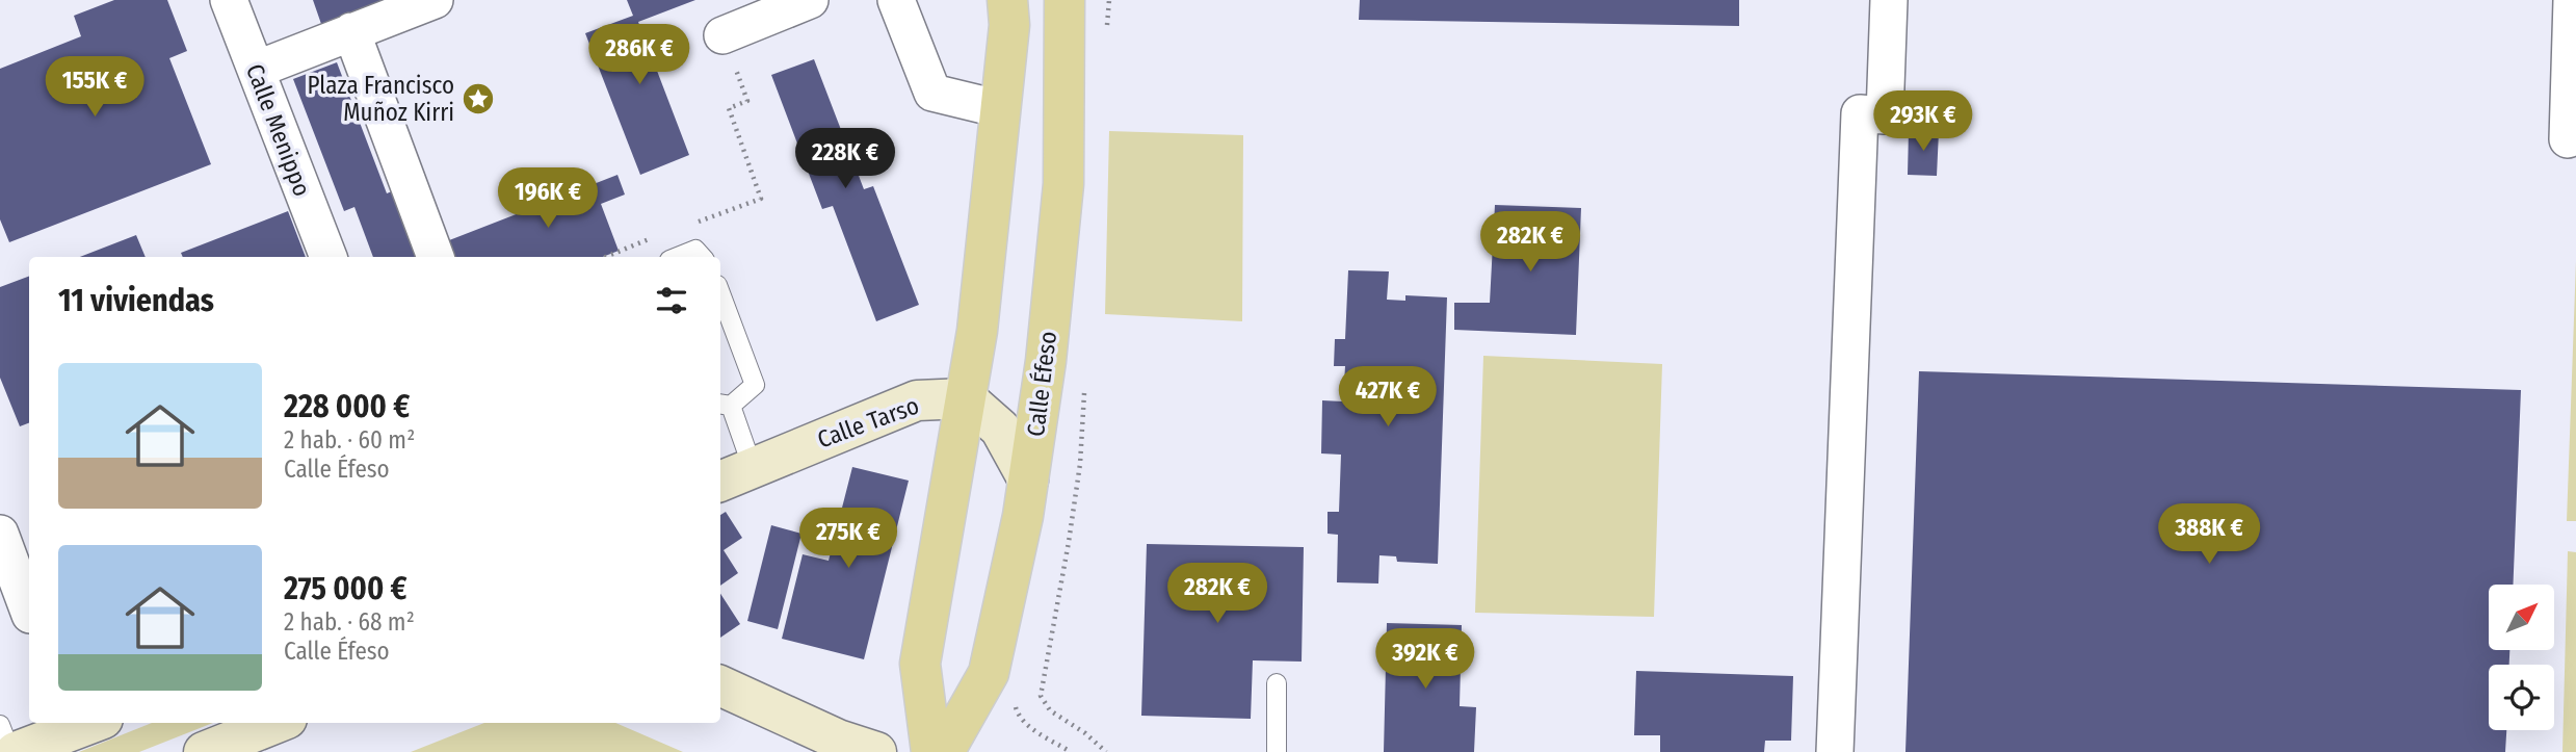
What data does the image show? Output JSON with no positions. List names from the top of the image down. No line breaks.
{"streets":{"main road":["Calle Éfeso"],"street":["Calle Menippo","Calle Tarso"]},"places":{"place":["Plaza Francisco Muñoz Kirri"]},"north":"top right","page":{"price":["286K €","155K €","293K €","228K €","196K €","282K €","427K €","388K €","275K €","282K €","392K €"],"heading":"11 viviendas","list":[{"name":"228 000 €","note":"2 hab. · 60 m² · Calle Éfeso"},{"name":"275 000 €","note":"2 hab. · 68 m² · Calle Éfeso"}]}}
